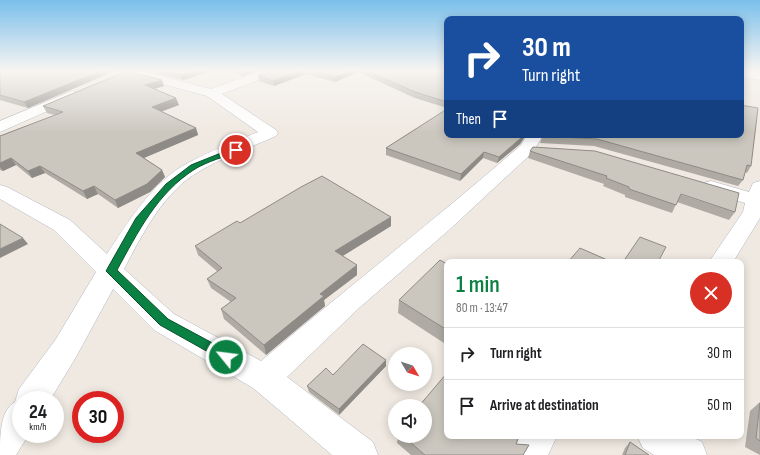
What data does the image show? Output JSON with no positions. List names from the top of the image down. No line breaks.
{"north":"bottom right","page":{"turn":["30 m","Turn right"],"then":"Then","heading":["1 min","80 m · 13:47"],"list":[{"name":"Turn right","value":"30 m"},{"name":"Arrive at destination","value":"50 m"}],"speed":"24 km/h","limit":"30"}}
